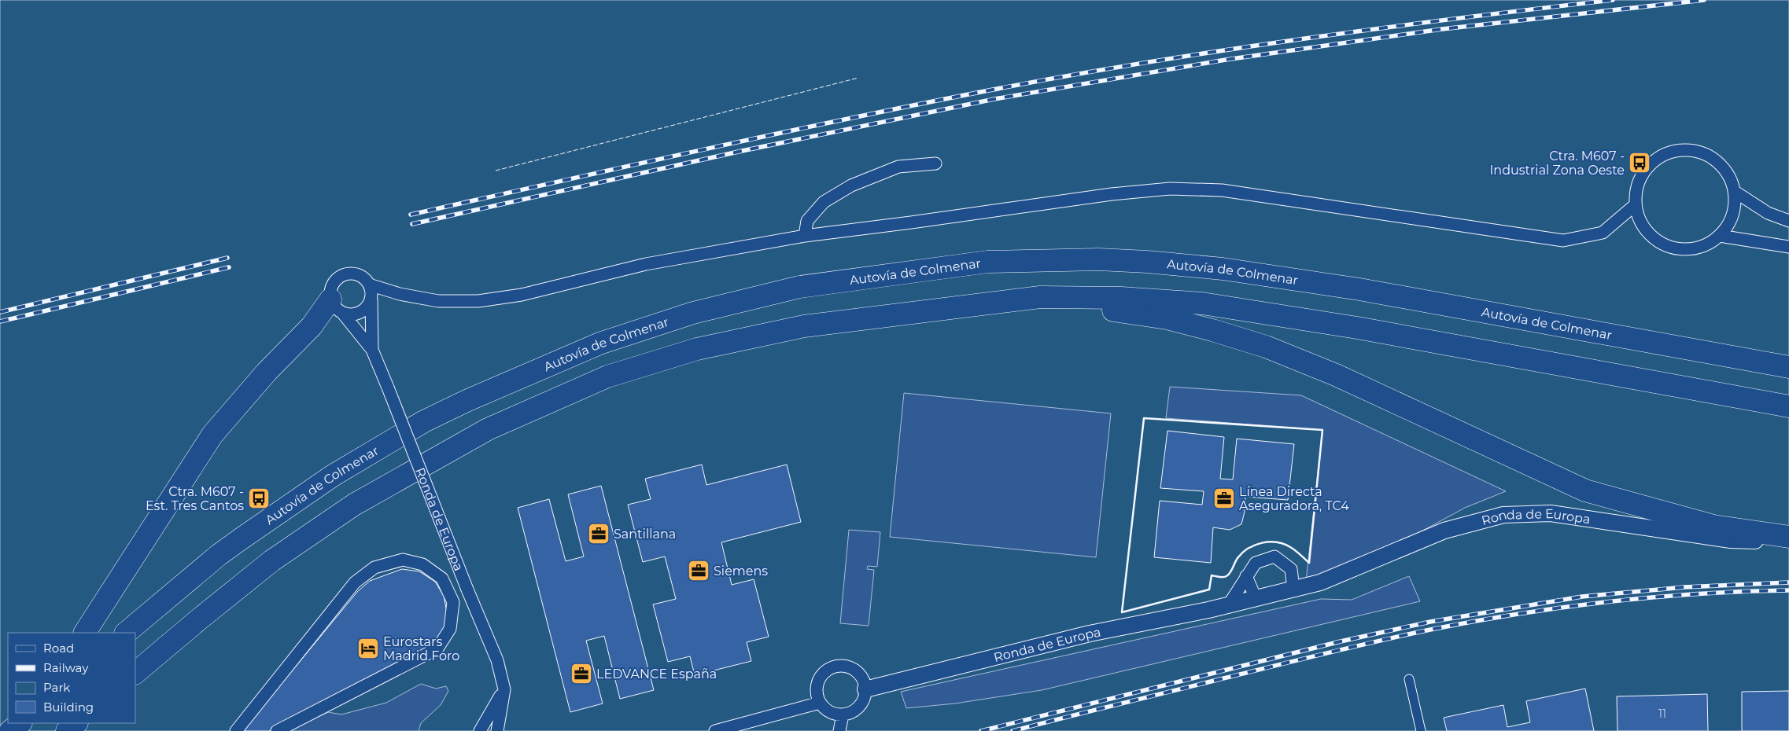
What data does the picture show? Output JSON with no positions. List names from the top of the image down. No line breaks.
{"streets":{"highway":["Autovía de Colmenar"],"street":["Ronda de Europa"]},"places":{"bus stop":["Ctra. M607 - Industrial Zona Oeste","Ctra. M607 - Est. Tres Cantos"],"office":["Línea Directa Aseguradora, TC4","Santillana","Siemens","LEDVANCE España"],"hotel":["Eurostars Madrid Foro"]},"house_numbers":["11"],"legend":["Road","Railway","Park","Building"]}
